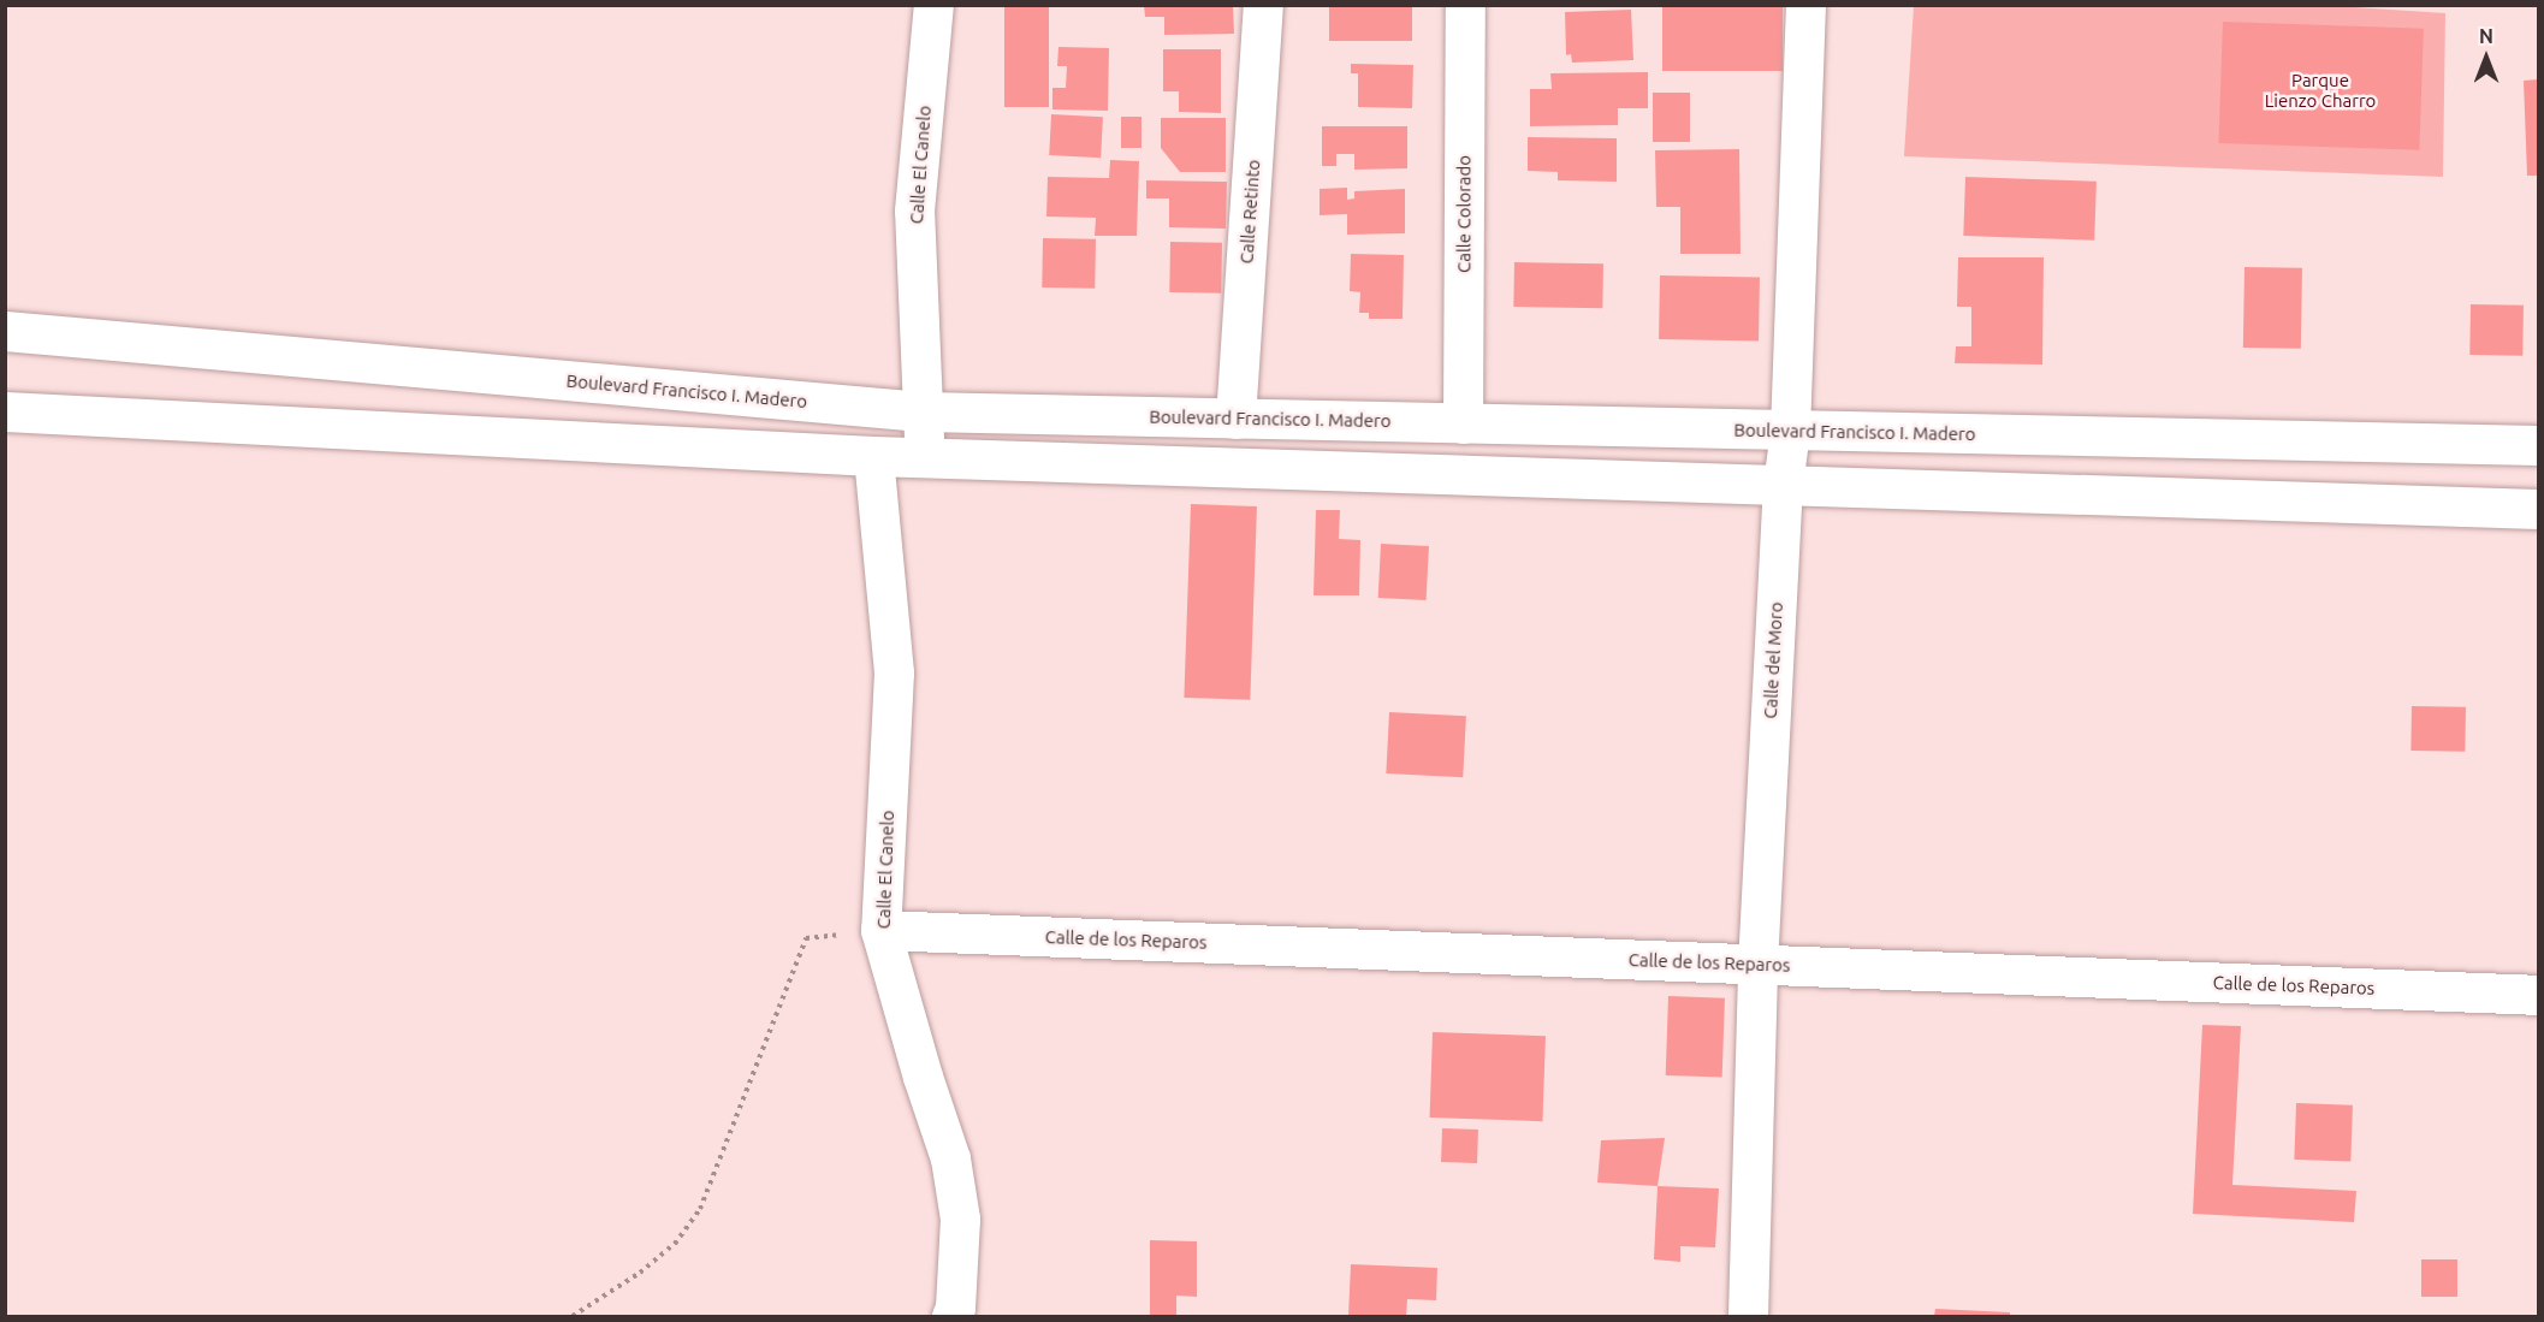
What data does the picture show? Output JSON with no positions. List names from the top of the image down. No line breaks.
{"streets":{"street":["Calle El Canelo","Calle Retinto","Calle Colorado","Boulevard Francisco I. Madero","Calle del Moro","Calle de los Reparos"]},"crossings":[["Calle El Canelo","Boulevard Francisco I. Madero"],["Calle El Canelo","Calle de los Reparos"],["Calle Retinto","Boulevard Francisco I. Madero"],["Calle Colorado","Boulevard Francisco I. Madero"],["Boulevard Francisco I. Madero","Calle del Moro"],["Calle del Moro","Calle de los Reparos"]],"parks":["Parque Lienzo Charro"],"north":"top"}
